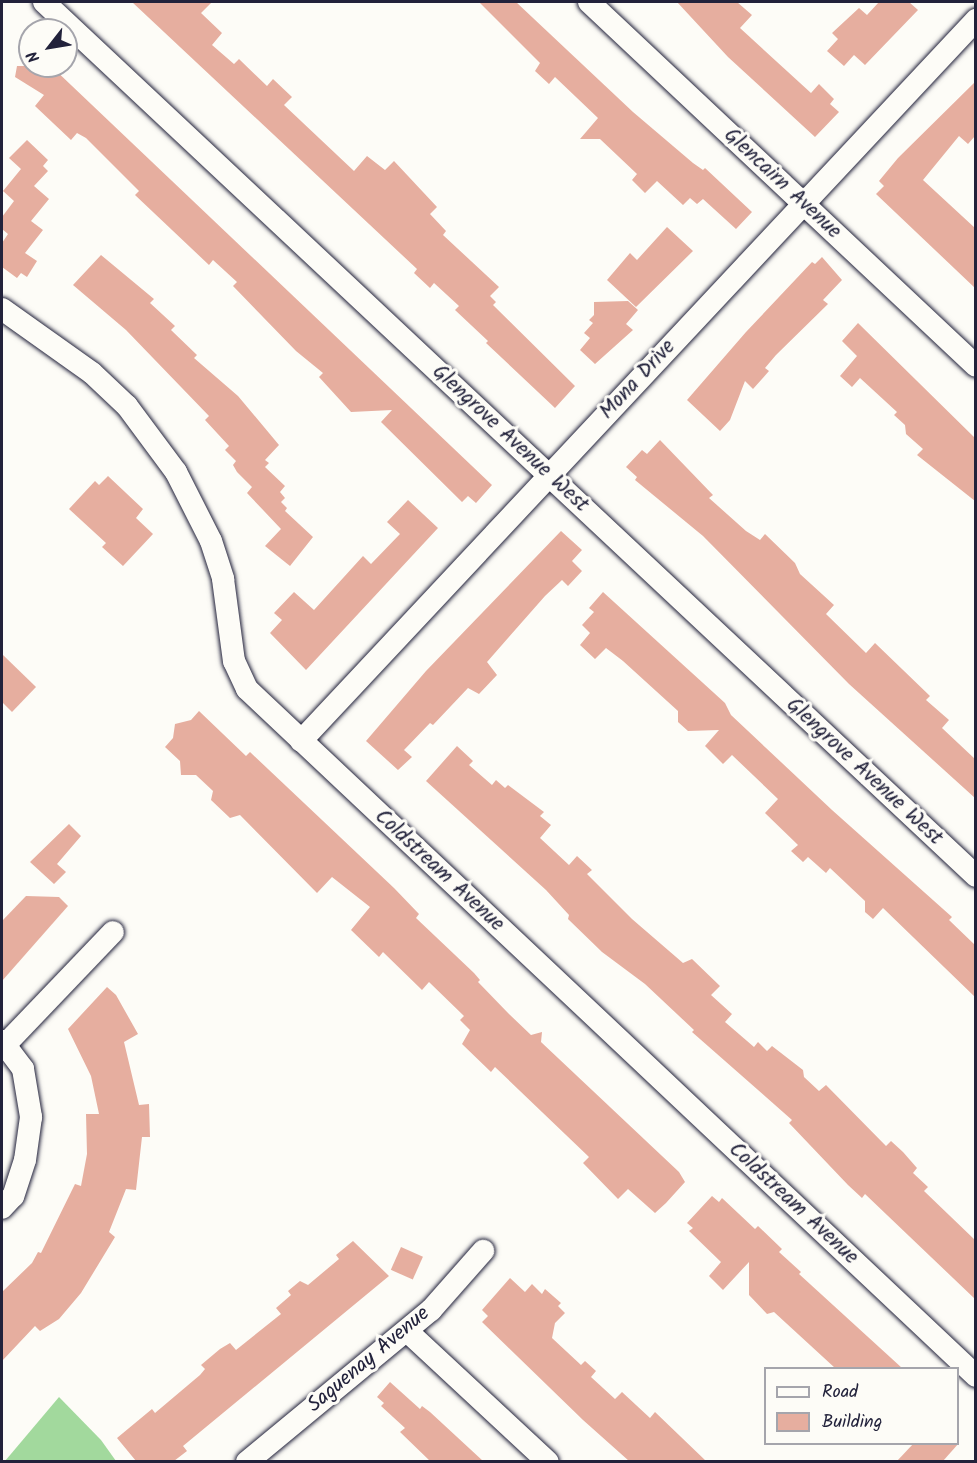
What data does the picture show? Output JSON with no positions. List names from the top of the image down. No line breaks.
{"streets":{"street":["Glencairn Avenue","Mona Drive","Glengrove Avenue West","Coldstream Avenue","Saguenay Avenue"]},"crossings":[["Glencairn Avenue","Mona Drive"],["Mona Drive","Glengrove Avenue West"],["Mona Drive","Coldstream Avenue"]],"legend":["Road","Building"],"north":"bottom left"}
